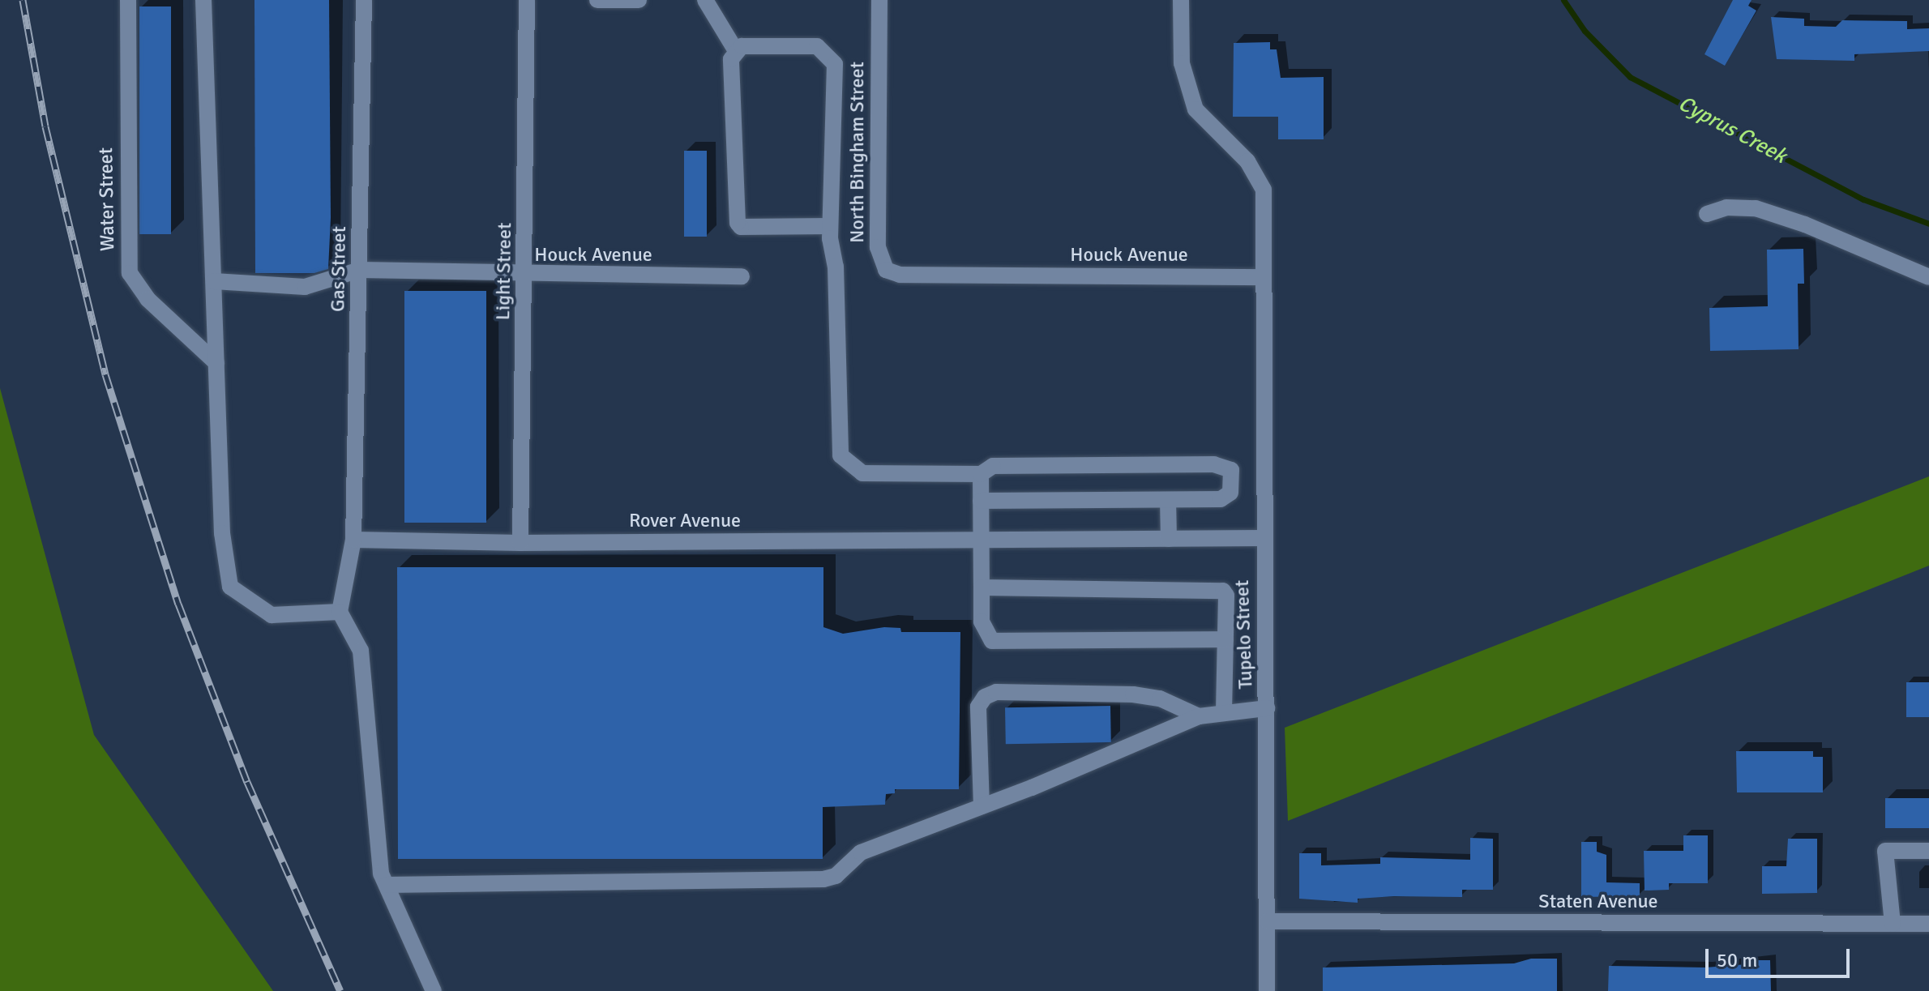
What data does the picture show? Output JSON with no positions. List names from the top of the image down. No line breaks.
{"streets":{"street":["North Bingham Street","Water Street","Houck Avenue","Gas Street","Light Street","Rover Avenue","Tupelo Street","Staten Avenue"]},"crossings":[["North Bingham Street","Houck Avenue"],["Houck Avenue","Gas Street"],["Houck Avenue","Light Street"],["Houck Avenue","Tupelo Street"],["Gas Street","Rover Avenue"],["Light Street","Rover Avenue"],["Rover Avenue","Tupelo Street"],["Tupelo Street","Staten Avenue"]],"water":["Cyprus Creek"],"scale_bar":"50 m"}
